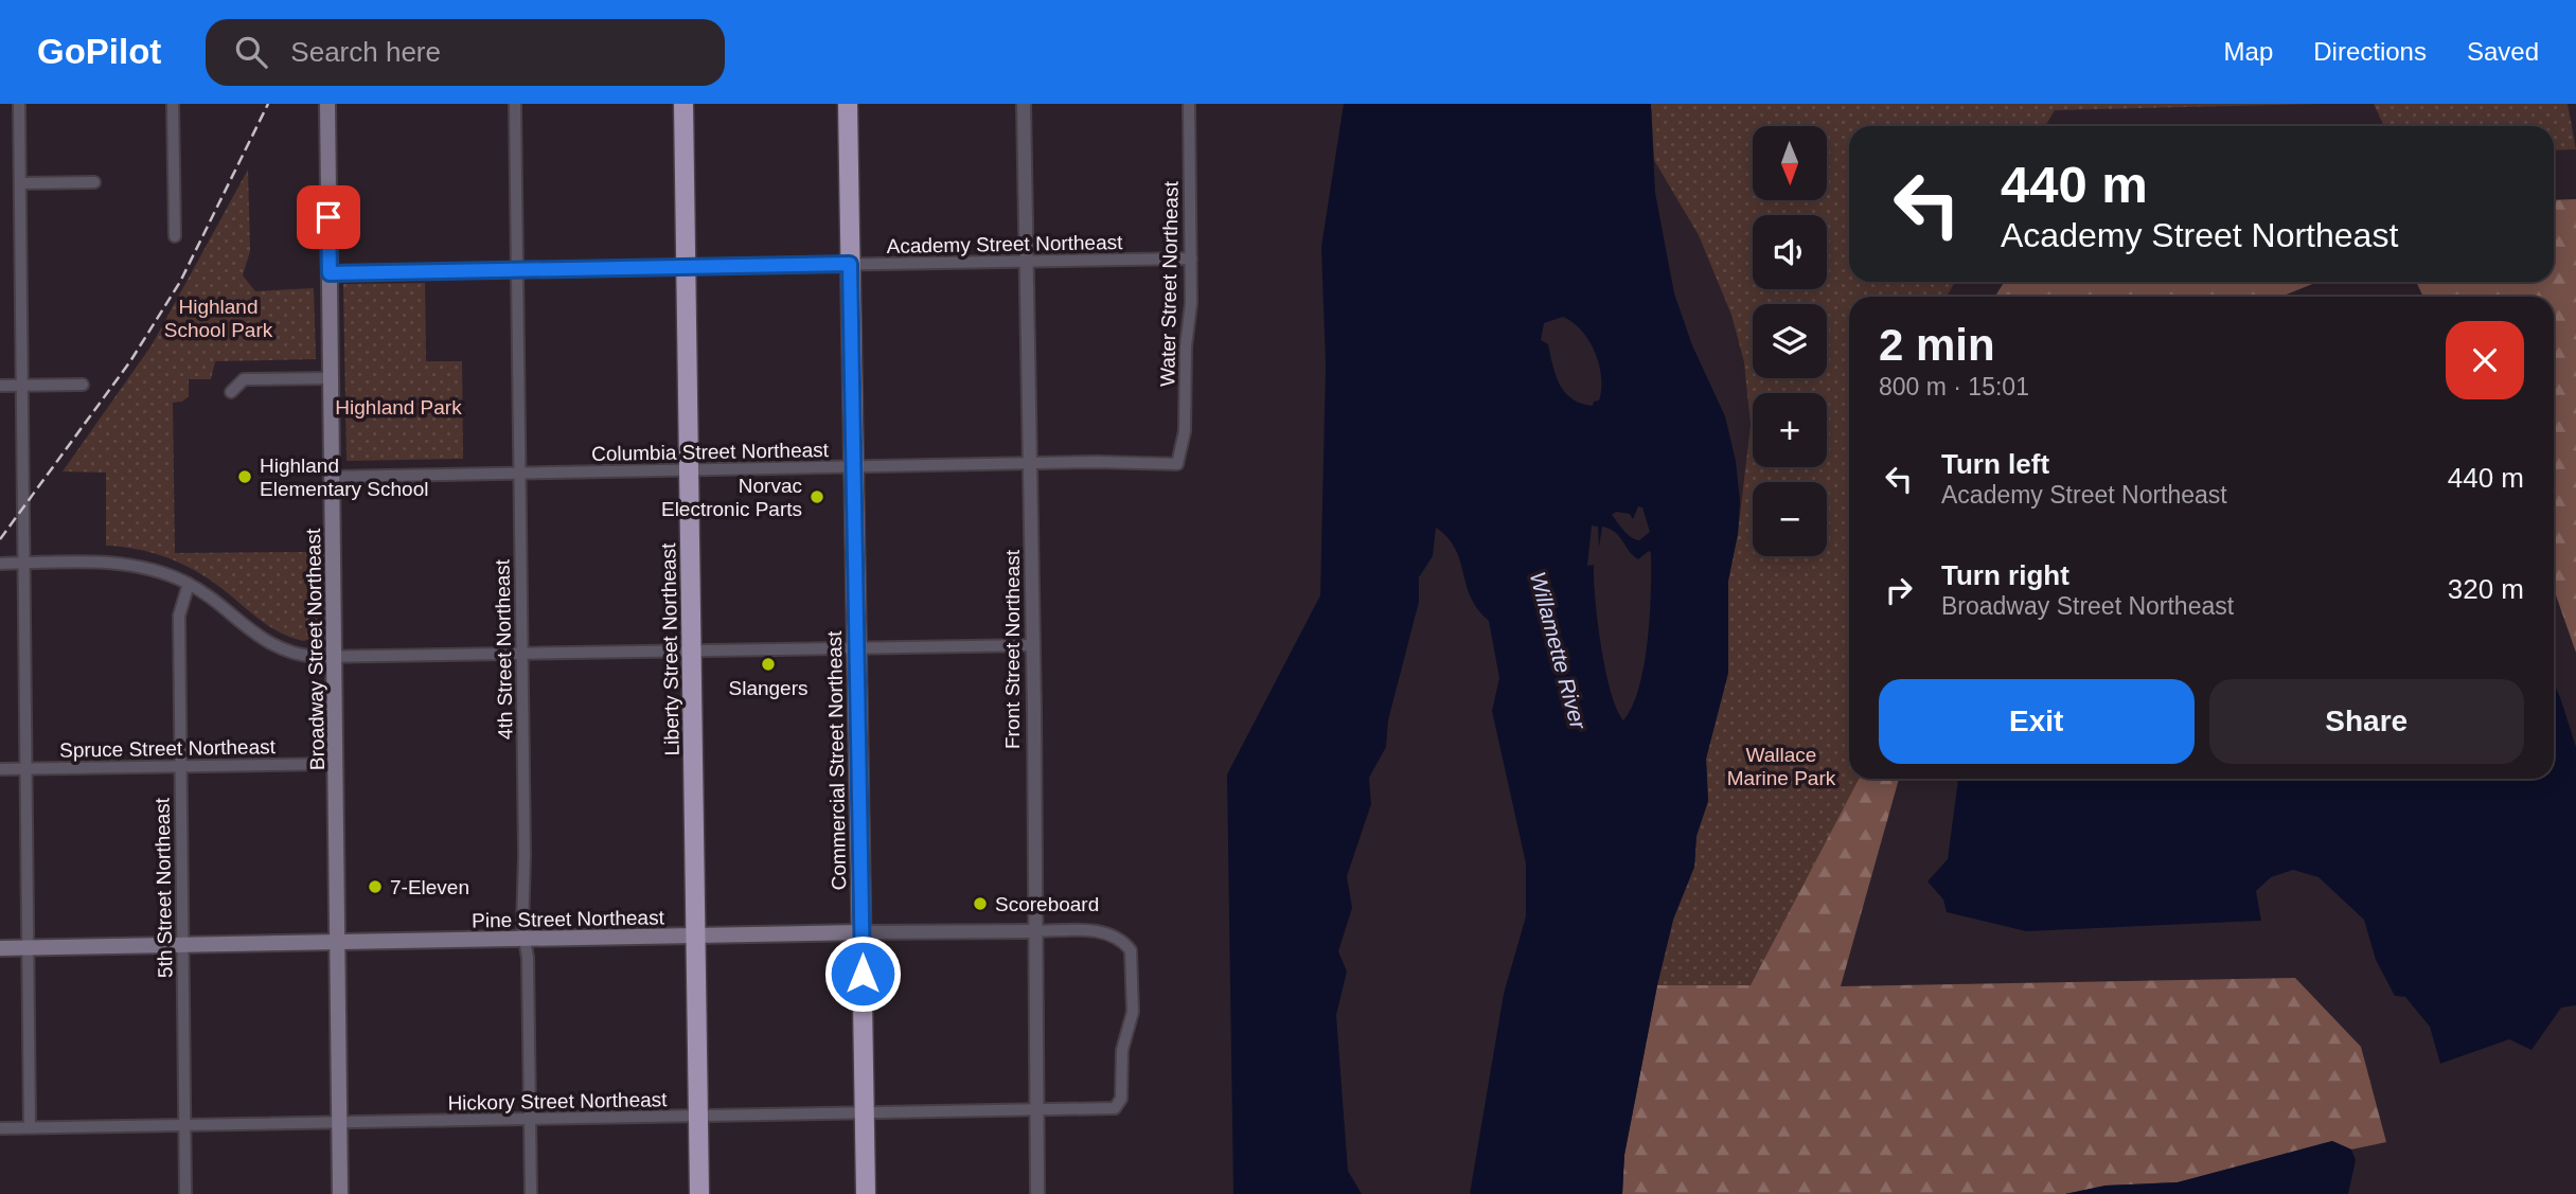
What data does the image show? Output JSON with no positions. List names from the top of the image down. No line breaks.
{"streets":{"highway":["Liberty Street Northeast","Commercial Street Northeast"],"main road":["Broadway Street Northeast","Pine Street Northeast"],"street":["Academy Street Northeast","Water Street Northeast","Columbia Street Northeast","4th Street Northeast","Front Street Northeast","Spruce Street Northeast","5th Street Northeast","Hickory Street Northeast"]},"crossings":[["Academy Street Northeast","Water Street Northeast"],["Academy Street Northeast","Broadway Street Northeast"],["Academy Street Northeast","4th Street Northeast"],["Academy Street Northeast","Liberty Street Northeast"],["Academy Street Northeast","Front Street Northeast"],["Academy Street Northeast","Commercial Street Northeast"],["Water Street Northeast","Columbia Street Northeast"],["Columbia Street Northeast","Broadway Street Northeast"],["Columbia Street Northeast","4th Street Northeast"],["Columbia Street Northeast","Liberty Street Northeast"],["Columbia Street Northeast","Front Street Northeast"],["Columbia Street Northeast","Commercial Street Northeast"],["Broadway Street Northeast","Spruce Street Northeast"],["Broadway Street Northeast","Pine Street Northeast"],["Broadway Street Northeast","Hickory Street Northeast"],["4th Street Northeast","Pine Street Northeast"],["4th Street Northeast","Hickory Street Northeast"],["Liberty Street Northeast","Pine Street Northeast"],["Liberty Street Northeast","Hickory Street Northeast"],["Front Street Northeast","Pine Street Northeast"],["Front Street Northeast","Hickory Street Northeast"],["Spruce Street Northeast","5th Street Northeast"],["Commercial Street Northeast","Pine Street Northeast"],["Commercial Street Northeast","Hickory Street Northeast"],["5th Street Northeast","Pine Street Northeast"],["5th Street Northeast","Hickory Street Northeast"],["Pine Street Northeast","Hickory Street Northeast"]],"water":["Willamette River"],"parks":["Highland School Park","Highland Park","Wallace Marine Park"],"places":["Highland Elementary School","Norvac Electronic Parts","Slangers","7-Eleven","Scoreboard"],"north":"bottom","page":{"header":"GoPilot","search":"Search here","nav":["Map","Directions","Saved"],"map_buttons":["+","−"],"turn":["440 m","Academy Street Northeast"],"heading":["2 min","800 m · 15:01"],"list":[{"name":"Turn left","note":"Academy Street Northeast","value":"440 m"},{"name":"Turn right","note":"Broadway Street Northeast","value":"320 m"}],"buttons":["Exit","Share"]}}
